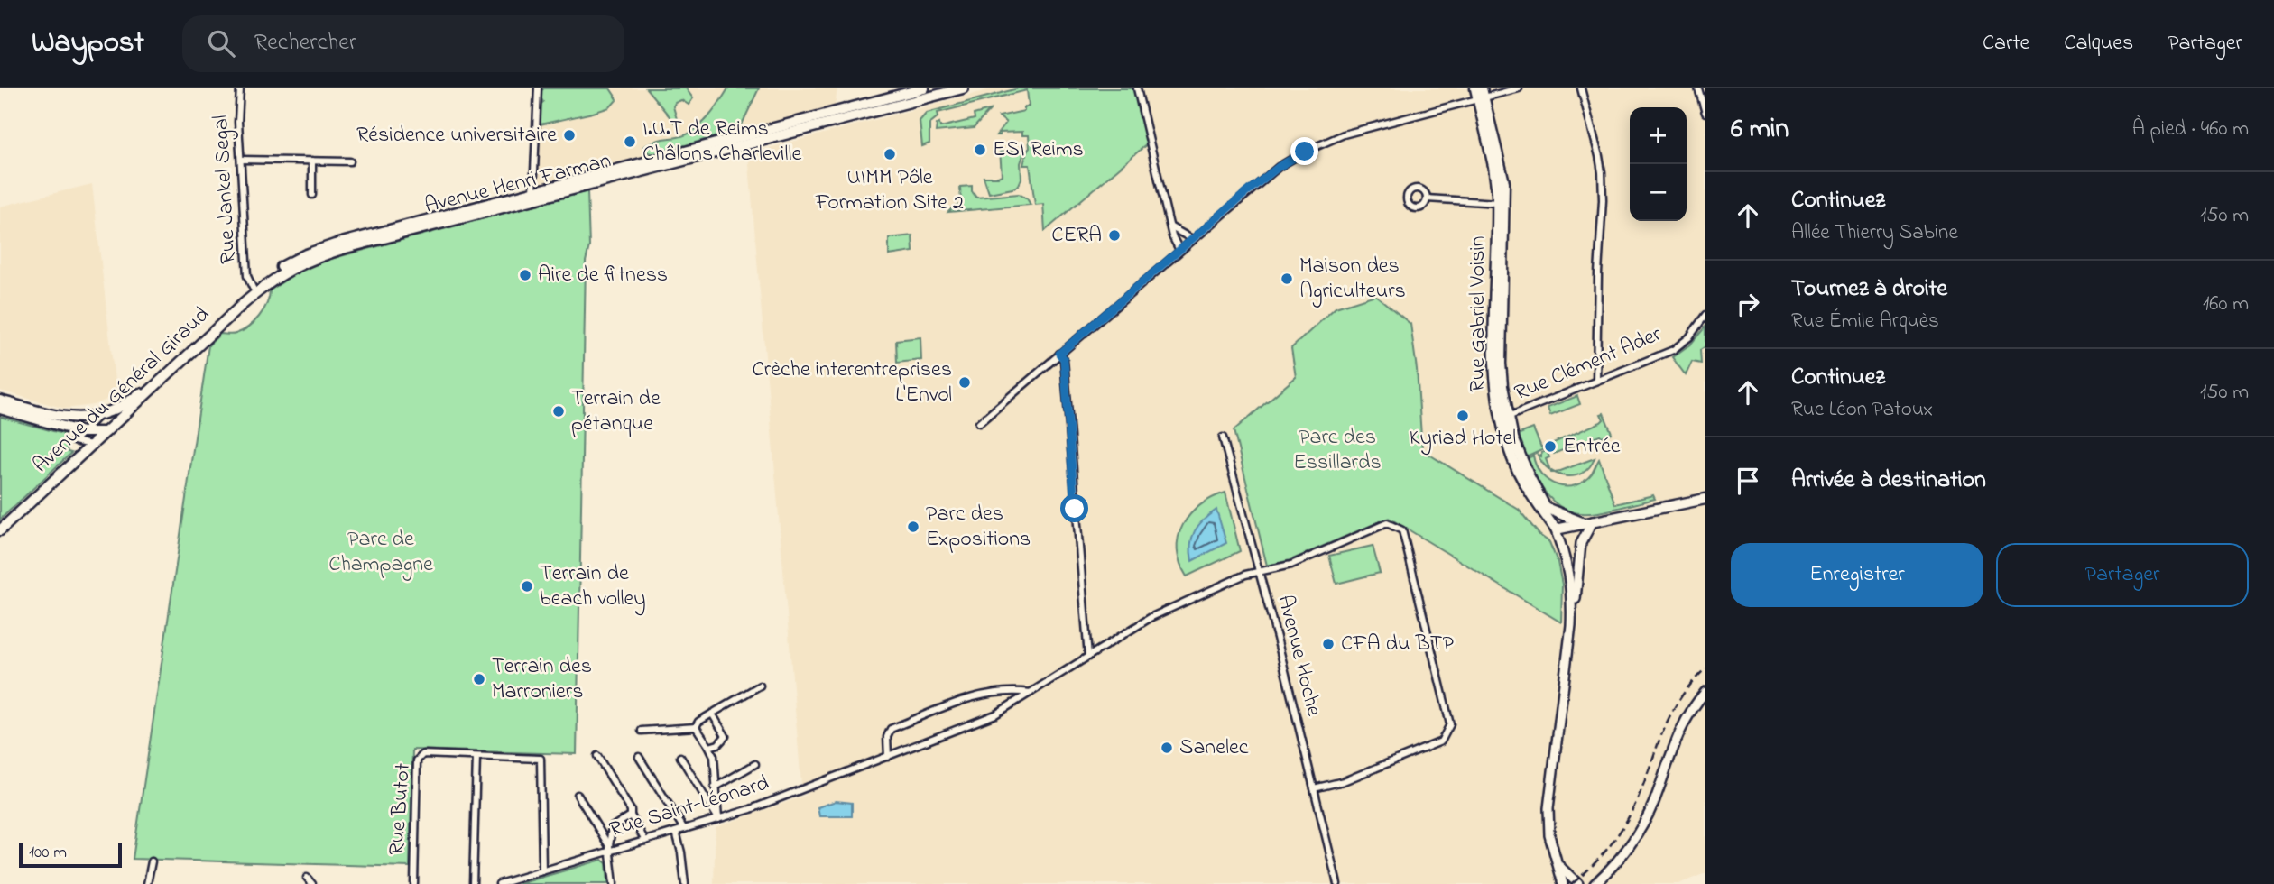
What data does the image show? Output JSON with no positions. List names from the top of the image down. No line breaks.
{"streets":{"main road":["Avenue Henri Farman","Rue Gabriel Voisin","Avenue du Général Giraud"],"street":["Rue Jankel Segal","Rue Clément Ader","Avenue Hoche","Rue Saint-Léonard","Rue Butot"]},"crossings":[["Avenue Henri Farman","Avenue du Général Giraud"],["Rue Jankel Segal","Avenue du Général Giraud"],["Avenue Hoche","Rue Saint-Léonard"],["Rue Saint-Léonard","Rue Butot"]],"parks":["Parc des Essillards","Parc de Champagne"],"places":["Résidence universitaire","I.U.T de Reims Châlons Charleville","ESI Reims","UIMM Pôle Formation Site 2","CERA","Aire de fitness","Maison des Agriculteurs","Crèche interentreprises L'Envol","Terrain de pétanque","Kyriad Hotel","Entrée","Parc des Expositions","Terrain de beach volley","CFA du BTP","Terrain des Marroniers","Sanelec"],"scale_bar":"100 m","page":{"header":"Waypost","search":"Rechercher","nav":["Carte","Calques","Partager"],"heading":["6 min","À pied · 460 m"],"map_buttons":["+","−"],"list":[["Continuez","Allée Thierry Sabine","150 m"],["Tournez à droite","Rue Émile Arquès","160 m"],["Continuez","Rue Léon Patoux","150 m"],"Arrivée à destination"],"buttons":["Enregistrer","Partager"],"scale":"100 m"}}
